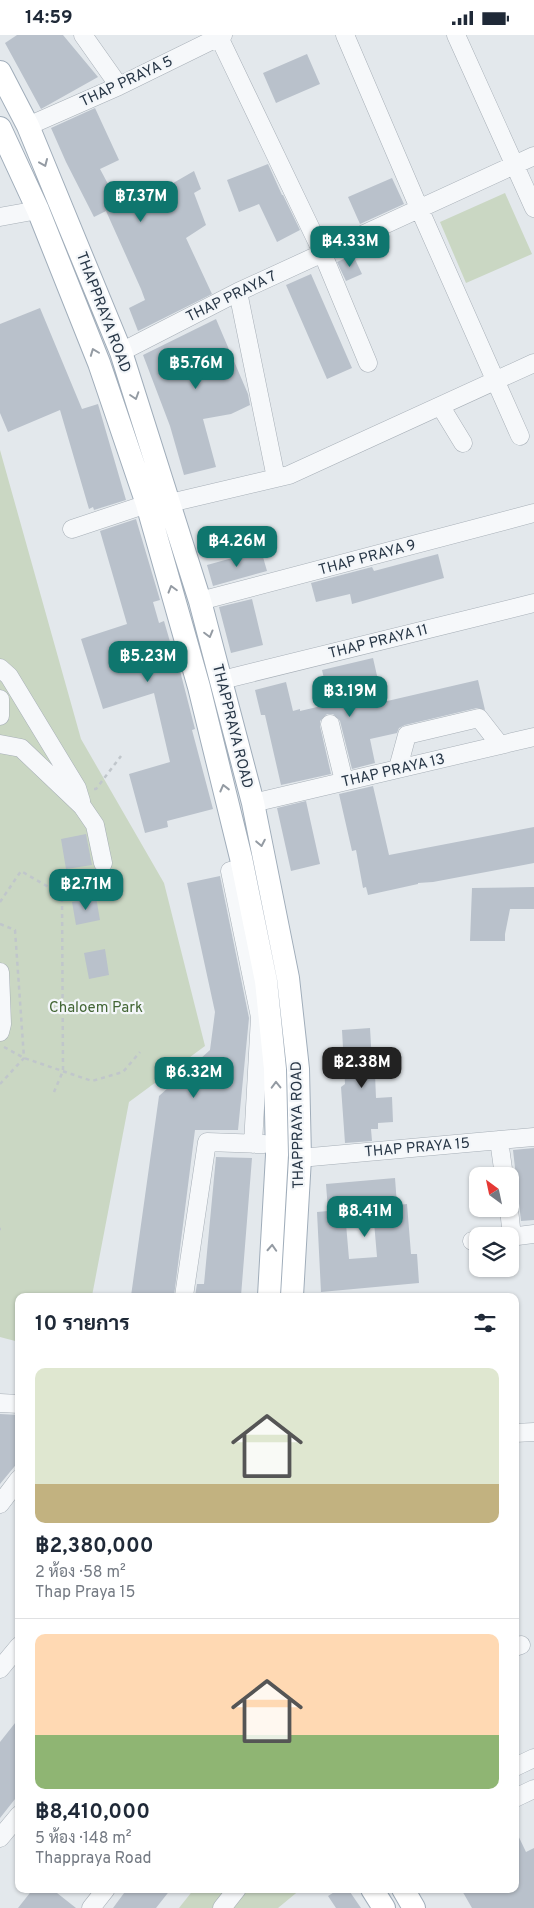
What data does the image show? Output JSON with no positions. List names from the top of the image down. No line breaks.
{"streets":{"main road":["THAPPRAYA ROAD"],"street":["THAP PRAYA 5","THAP PRAYA 7","THAP PRAYA 9","THAP PRAYA 11","THAP PRAYA 13","THAP PRAYA 15"]},"crossings":[["THAP PRAYA 5","THAPPRAYA ROAD"],["THAP PRAYA 7","THAPPRAYA ROAD"],["THAPPRAYA ROAD","THAP PRAYA 9"],["THAPPRAYA ROAD","THAP PRAYA 11"],["THAPPRAYA ROAD","THAP PRAYA 13"],["THAPPRAYA ROAD","THAP PRAYA 15"]],"parks":["Chaloem Park"],"north":"top left","page":{"status":"14:59","price":["฿7.37M","฿4.33M","฿5.76M","฿4.26M","฿5.23M","฿3.19M","฿2.71M","฿2.38M","฿6.32M","฿8.41M"],"heading":"10 รายการ","list":[{"name":"฿2,380,000","note":"2 ห้อง · 58 m² · Thap Praya 15"},{"name":"฿8,410,000","note":"5 ห้อง · 148 m² · Thappraya Road"}]}}
